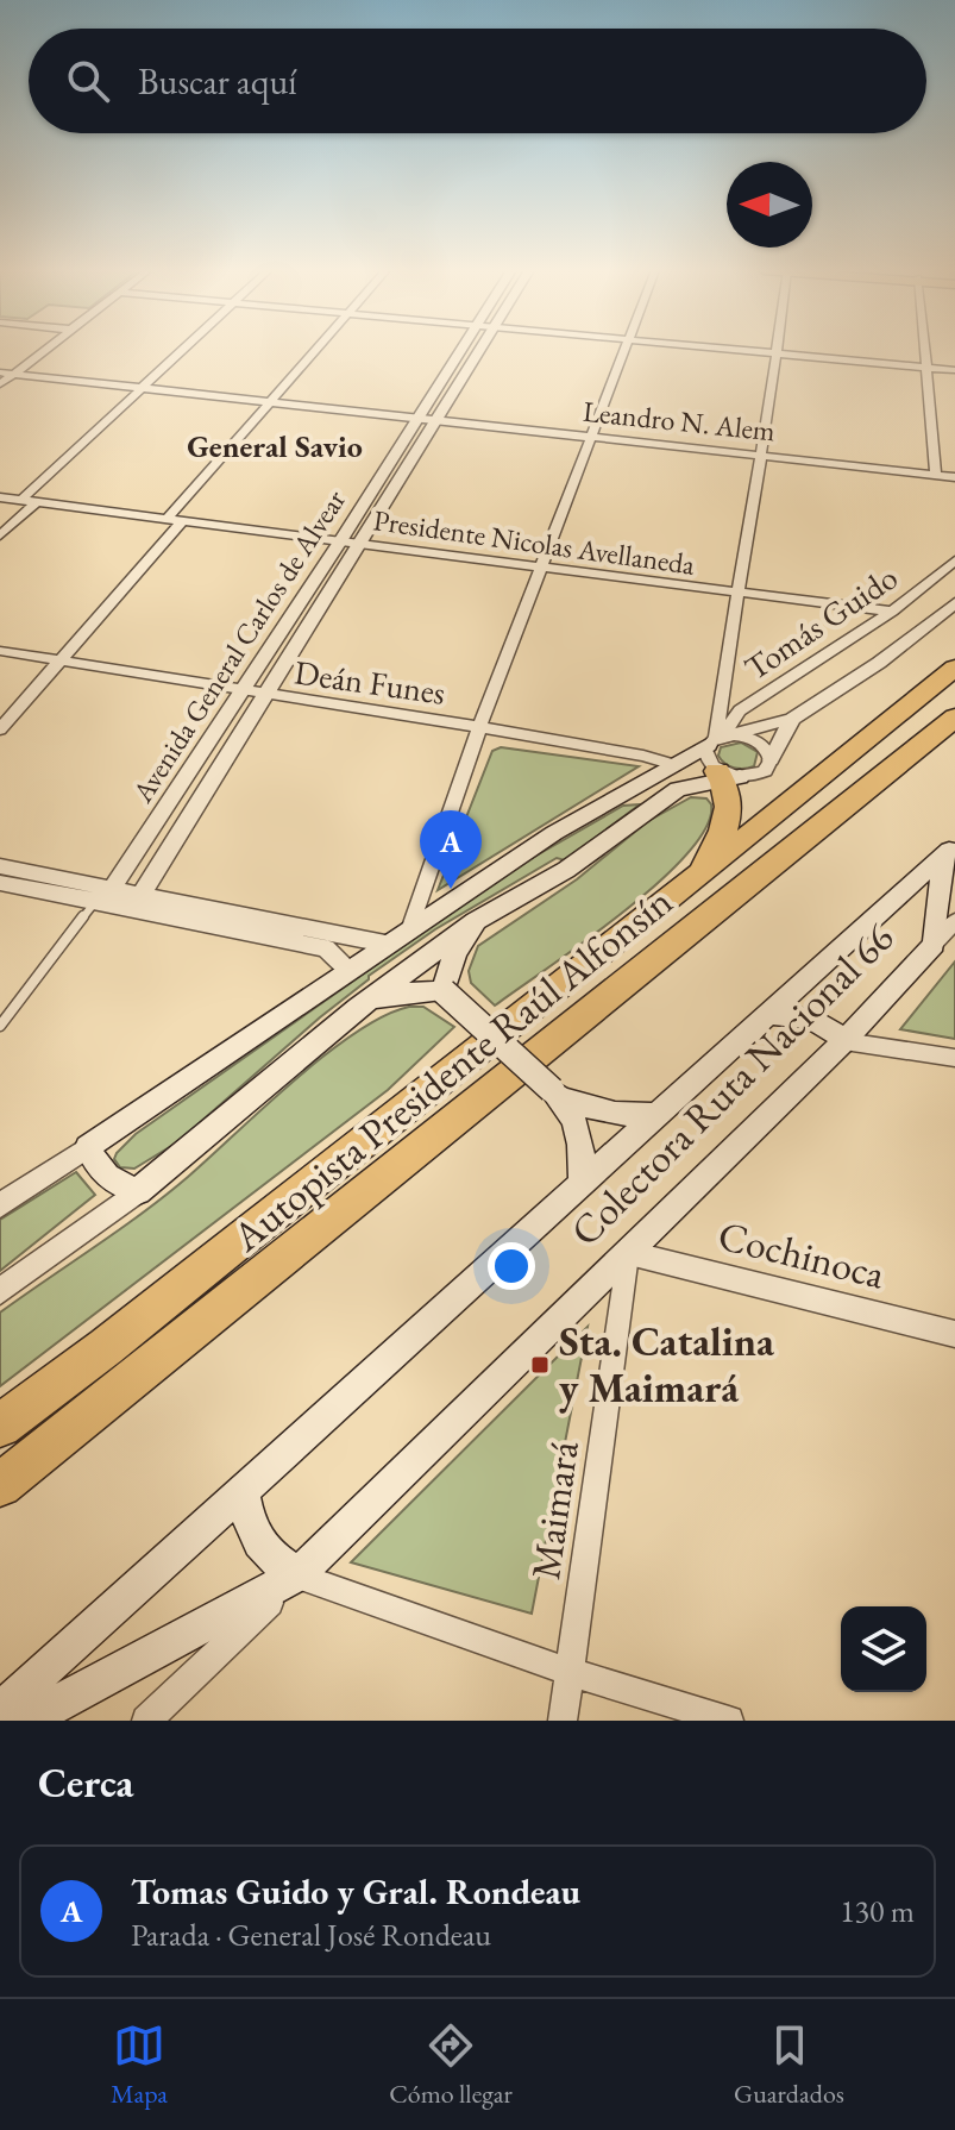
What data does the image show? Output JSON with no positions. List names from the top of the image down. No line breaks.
{"streets":{"highway":["Autopista Presidente Raúl Alfonsín"],"main road":["Colectora Ruta Nacional 66"],"street":["Leandro N. Alem","Presidente Nicolas Avellaneda","Tomás Guido","Avenida General Carlos de Alvear","Deán Funes","Cochinoca","Maimará"]},"crossings":[["Leandro N. Alem","Avenida General Carlos de Alvear"],["Presidente Nicolas Avellaneda","Tomás Guido"],["Presidente Nicolas Avellaneda","Avenida General Carlos de Alvear"],["Avenida General Carlos de Alvear","Deán Funes"],["Colectora Ruta Nacional 66","Cochinoca"],["Colectora Ruta Nacional 66","Maimará"],["Cochinoca","Maimará"]],"districts":["General Savio"],"places":{"transit":["Sta. Catalina y Maimará"]},"north":"left","page":{"search":"Buscar aquí","pins":"A","heading":"Cerca","list":[{"mark":"A","name":"Tomas Guido y Gral. Rondeau","note":"Parada · General José Rondeau","value":"130 m"}],"nav":["Mapa","Cómo llegar","Guardados"]}}
